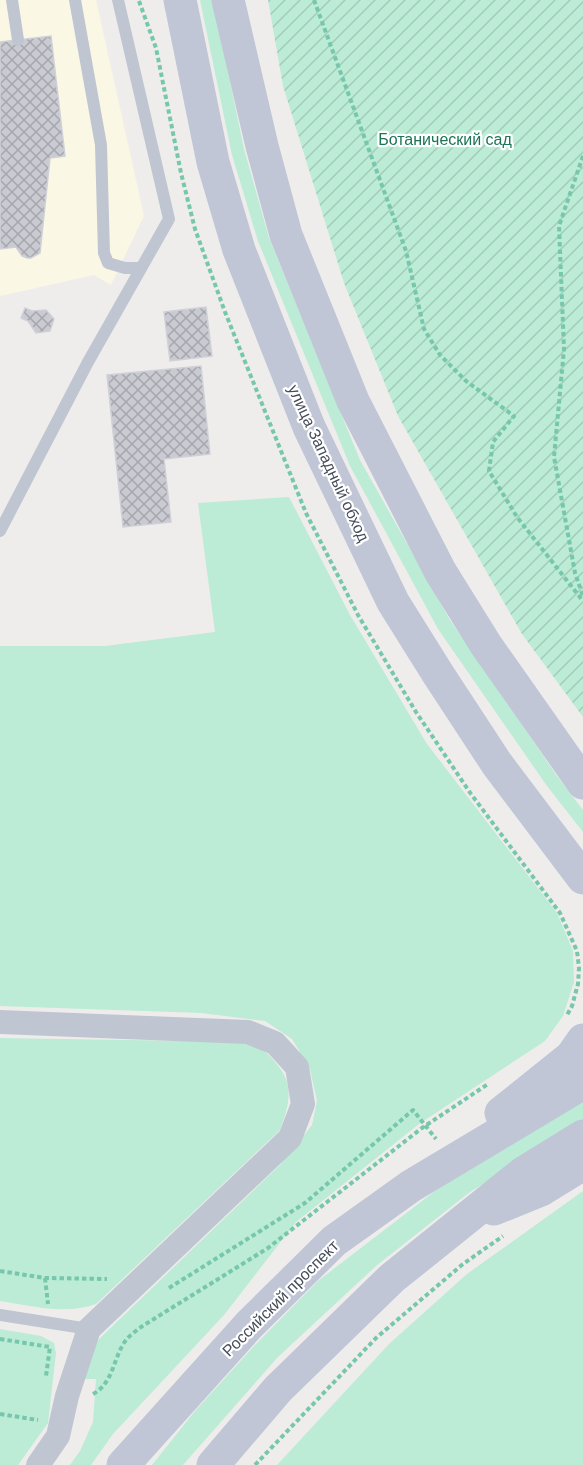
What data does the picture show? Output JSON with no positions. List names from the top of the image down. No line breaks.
{"streets":{"main road":["улица Западный обход","Российский проспект"]},"parks":["Ботанический сад"]}
